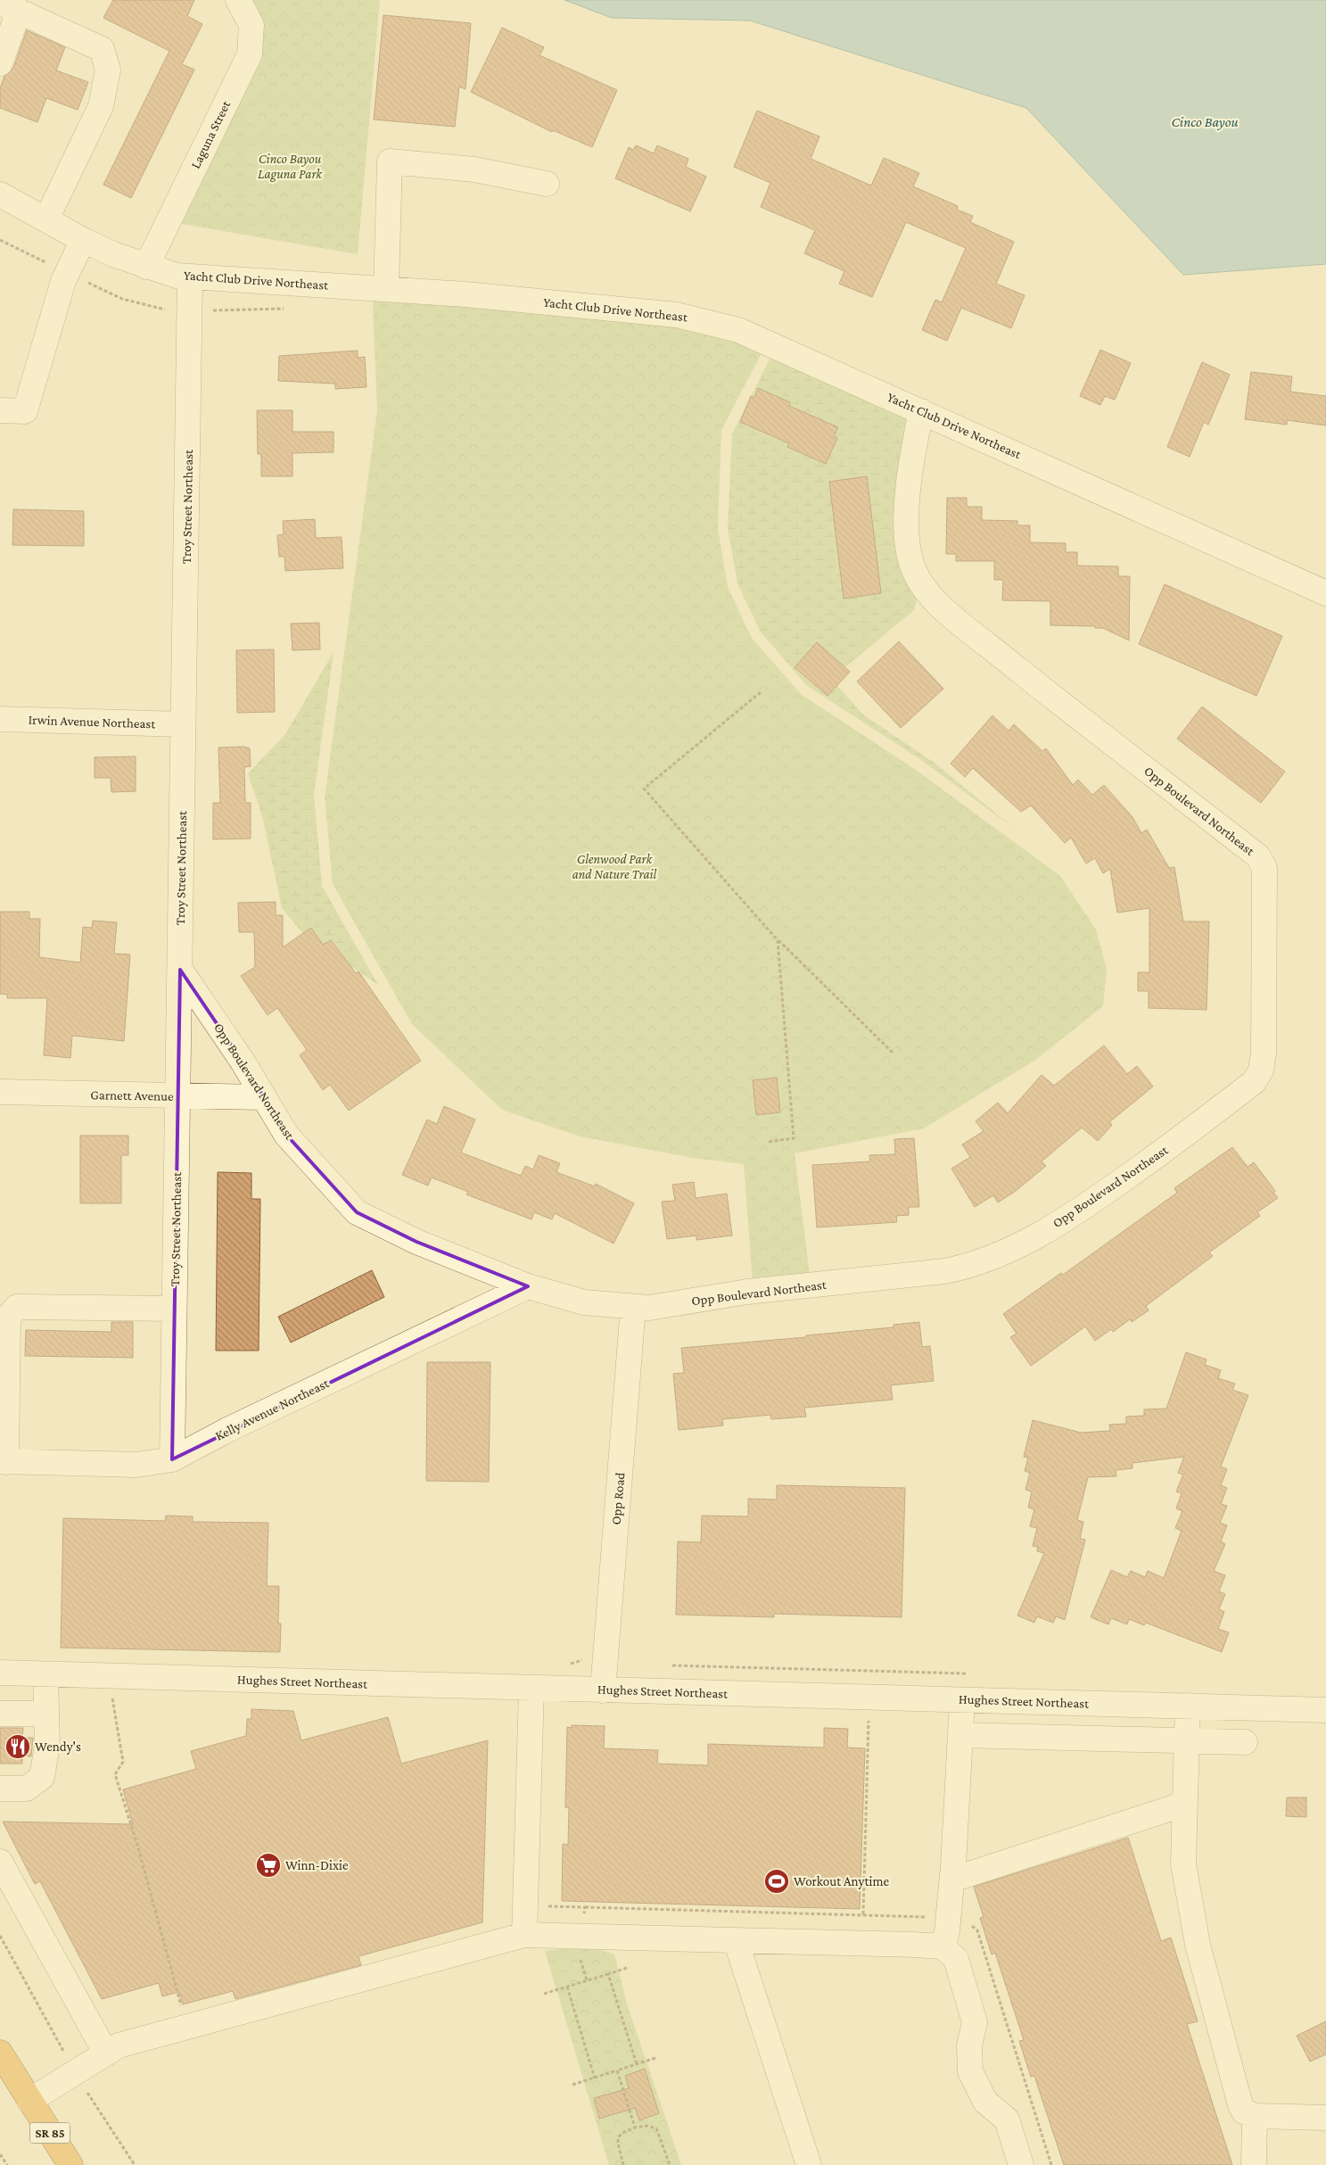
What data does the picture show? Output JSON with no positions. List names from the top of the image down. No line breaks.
{"streets":{"highway":["SR 85"],"street":["Laguna Street","Yacht Club Drive Northeast","Troy Street Northeast","Irwin Avenue Northeast","Opp Boulevard Northeast","Garnett Avenue","Kelly Avenue Northeast","Opp Road","Hughes Street Northeast"]},"crossings":[["Laguna Street","Yacht Club Drive Northeast"],["Yacht Club Drive Northeast","Troy Street Northeast"],["Yacht Club Drive Northeast","Opp Boulevard Northeast"],["Troy Street Northeast","Irwin Avenue Northeast"],["Troy Street Northeast","Opp Boulevard Northeast"],["Troy Street Northeast","Garnett Avenue"],["Troy Street Northeast","Kelly Avenue Northeast"],["Opp Boulevard Northeast","Garnett Avenue"],["Opp Boulevard Northeast","Kelly Avenue Northeast"],["Opp Boulevard Northeast","Opp Road"],["Opp Road","Hughes Street Northeast"]],"water":["Cinco Bayou"],"parks":["Cinco Bayou Laguna Park","Glenwood Park and Nature Trail"],"places":{"restaurant":["Wendy's"],"supermarket":["Winn-Dixie"],"sports":["Workout Anytime"]}}
